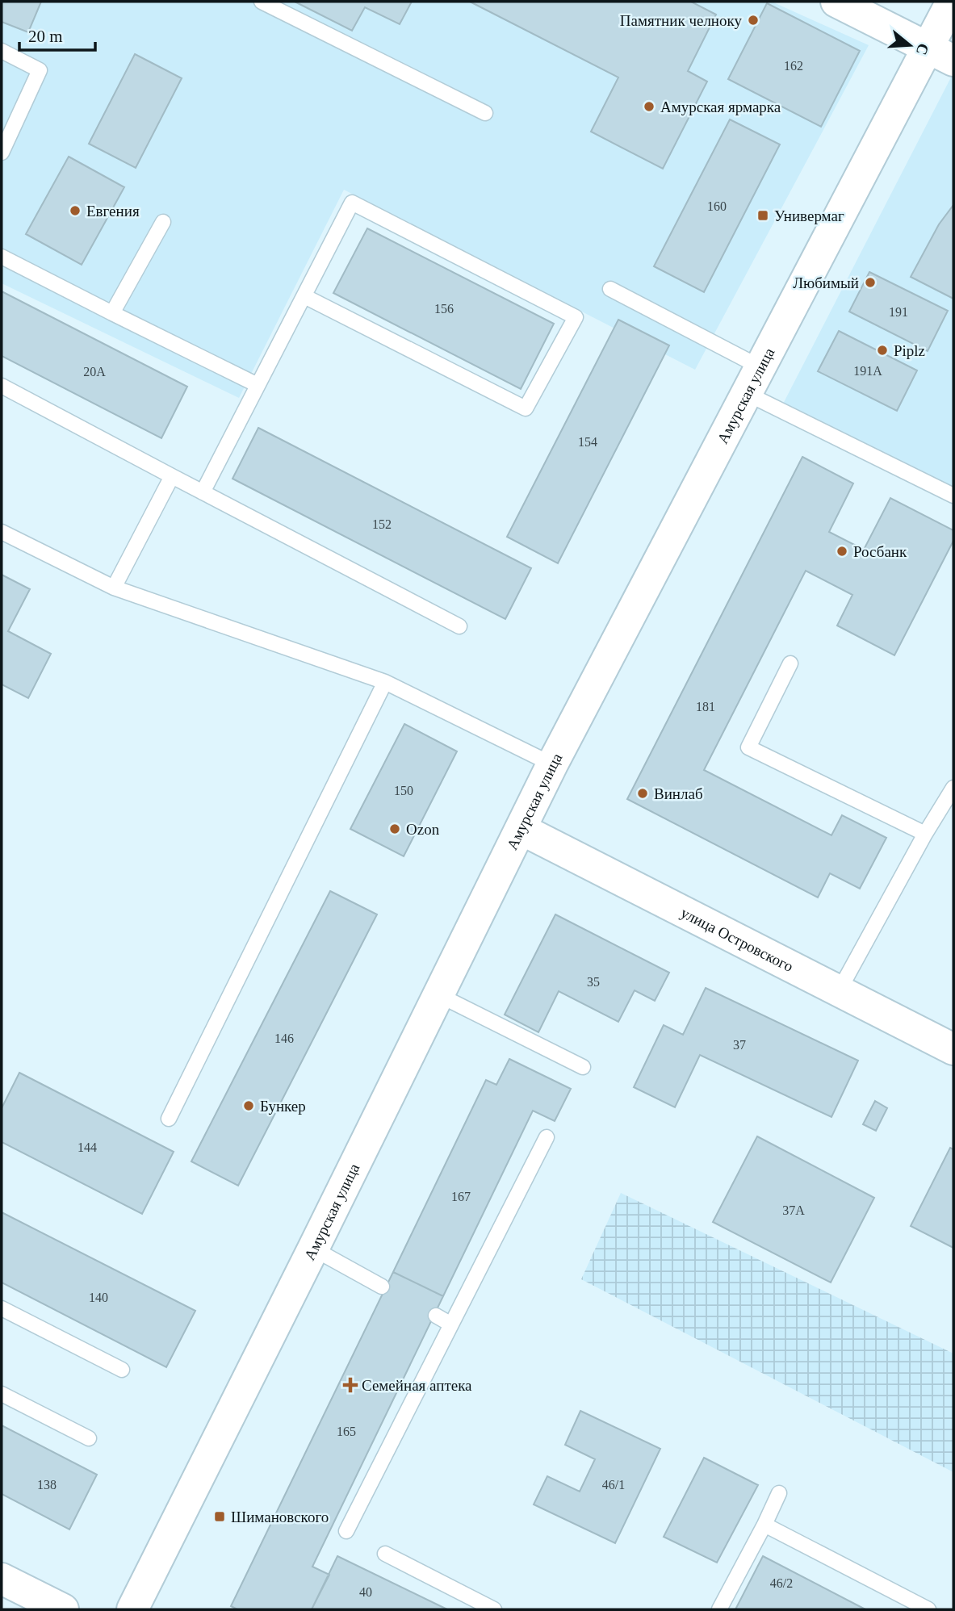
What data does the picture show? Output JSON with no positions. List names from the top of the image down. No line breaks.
{"streets":{"street":["Амурская улица","улица Островского"]},"crossings":[["Амурская улица","улица Островского"]],"places":{"other":["Памятник челноку","Амурская ярмарка","Евгения","Любимый","Piplz","Росбанк","Винлаб","Ozon","Бункер"],"transit":["Универмаг","Шимановского"],"health":["Семейная аптека"]},"house_numbers":["162","160","156","191","191А","20А","154","152","181","150","35","146","37","144","167","37А","140","165","138","46/1","46/2","40"],"scale_bar":"20 m","north":"right"}
